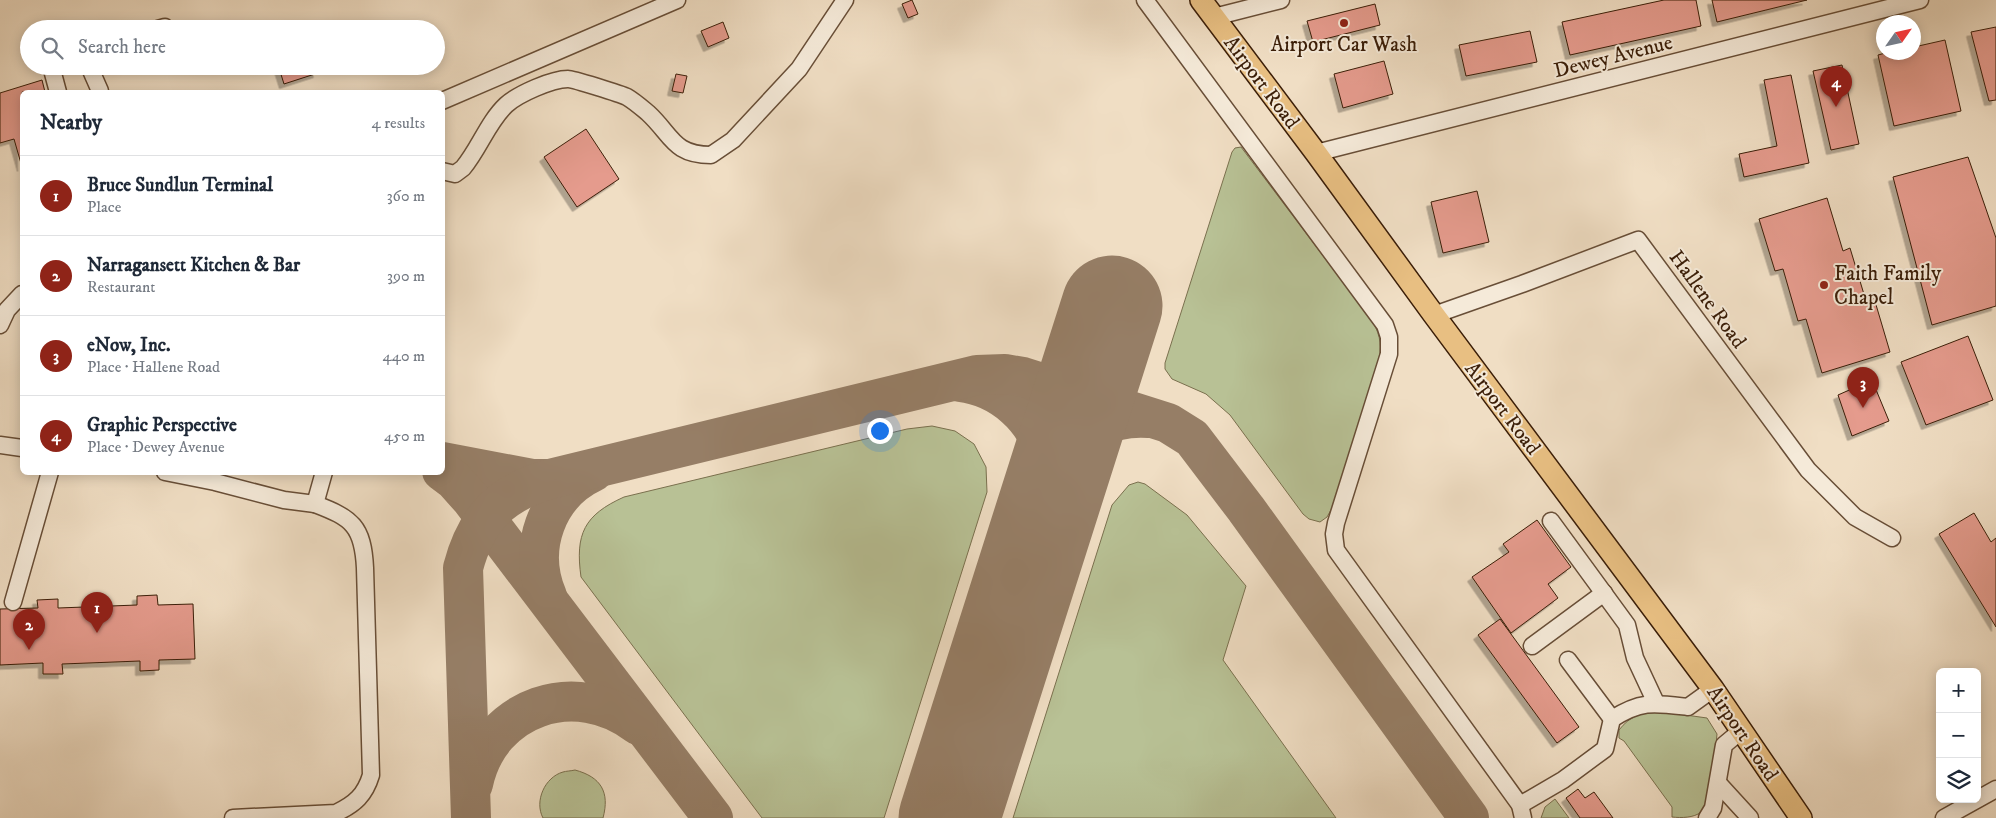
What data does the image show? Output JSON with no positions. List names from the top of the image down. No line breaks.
{"streets":{"main road":["Airport Road"],"street":["Dewey Avenue","Hallene Road"]},"crossings":[["Dewey Avenue","Airport Road"],["Airport Road","Hallene Road"]],"places":["Airport Car Wash","Faith Family Chapel"],"north":"top right","page":{"search":"Search here","pins":["4","3","1","2"],"heading":["Nearby","4 results"],"list":[{"mark":"1","name":"Bruce Sundlun Terminal","note":"Place","value":"360 m"},{"mark":"2","name":"Narragansett Kitchen & Bar","note":"Restaurant","value":"390 m"},{"mark":"3","name":"eNow, Inc.","note":"Place · Hallene Road","value":"440 m"},{"mark":"4","name":"Graphic Perspective","note":"Place · Dewey Avenue","value":"450 m"}],"map_buttons":["+","−"]}}
